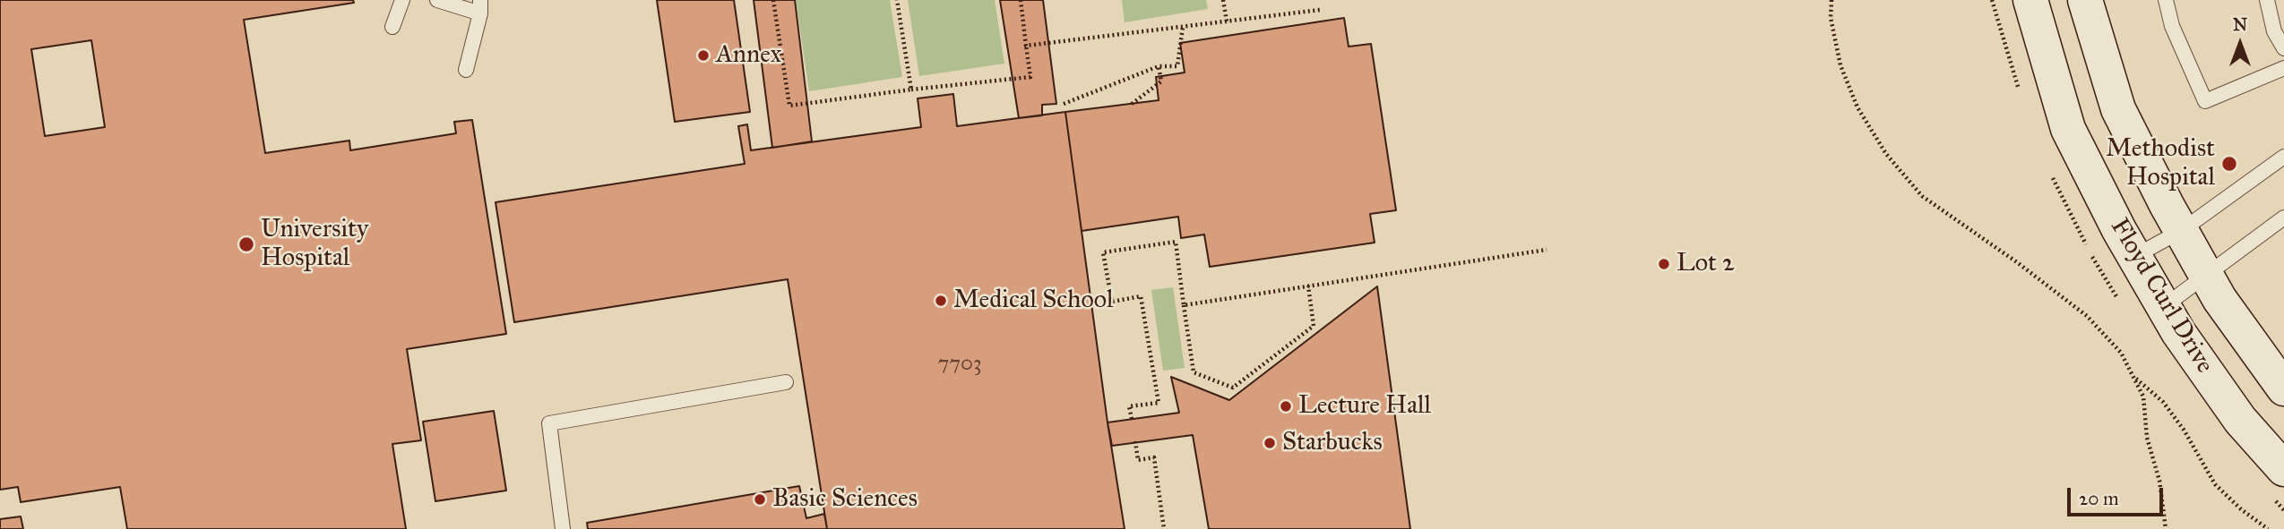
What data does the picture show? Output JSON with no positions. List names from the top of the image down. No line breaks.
{"streets":{"street":["Floyd Curl Drive"]},"places":["Annex","Methodist Hospital","University Hospital","Lot 2","Medical School","Lecture Hall","Starbucks","Basic Sciences"],"house_numbers":["7703"],"scale_bar":"20 m","north":"top"}
